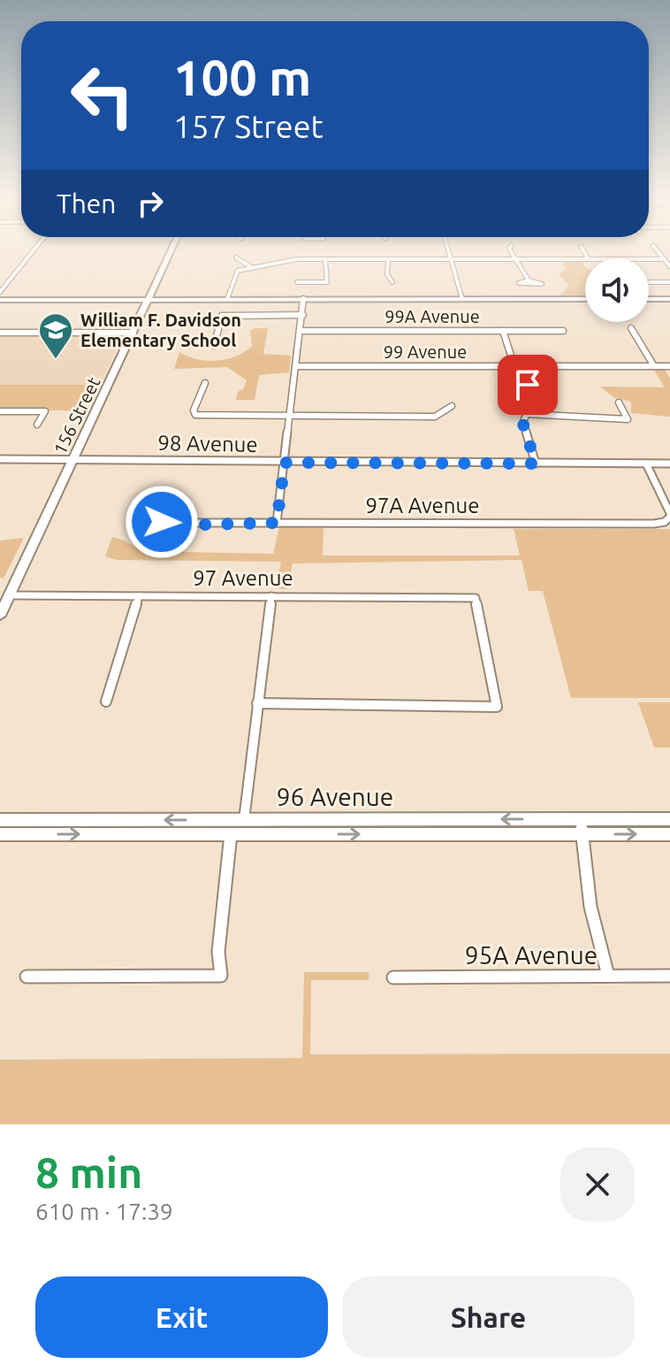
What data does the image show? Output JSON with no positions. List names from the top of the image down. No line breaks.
{"streets":{"main road":["156 Street","96 Avenue"],"street":["99A Avenue","99 Avenue","98 Avenue","97A Avenue","97 Avenue","95A Avenue"]},"crossings":[["156 Street","98 Avenue"],["156 Street","97 Avenue"]],"places":{"school or university":["William F. Davidson Elementary School"]},"page":{"turn":["100 m","157 Street"],"then":"Then","heading":["8 min","610 m · 17:39"],"buttons":["Exit","Share"]}}
